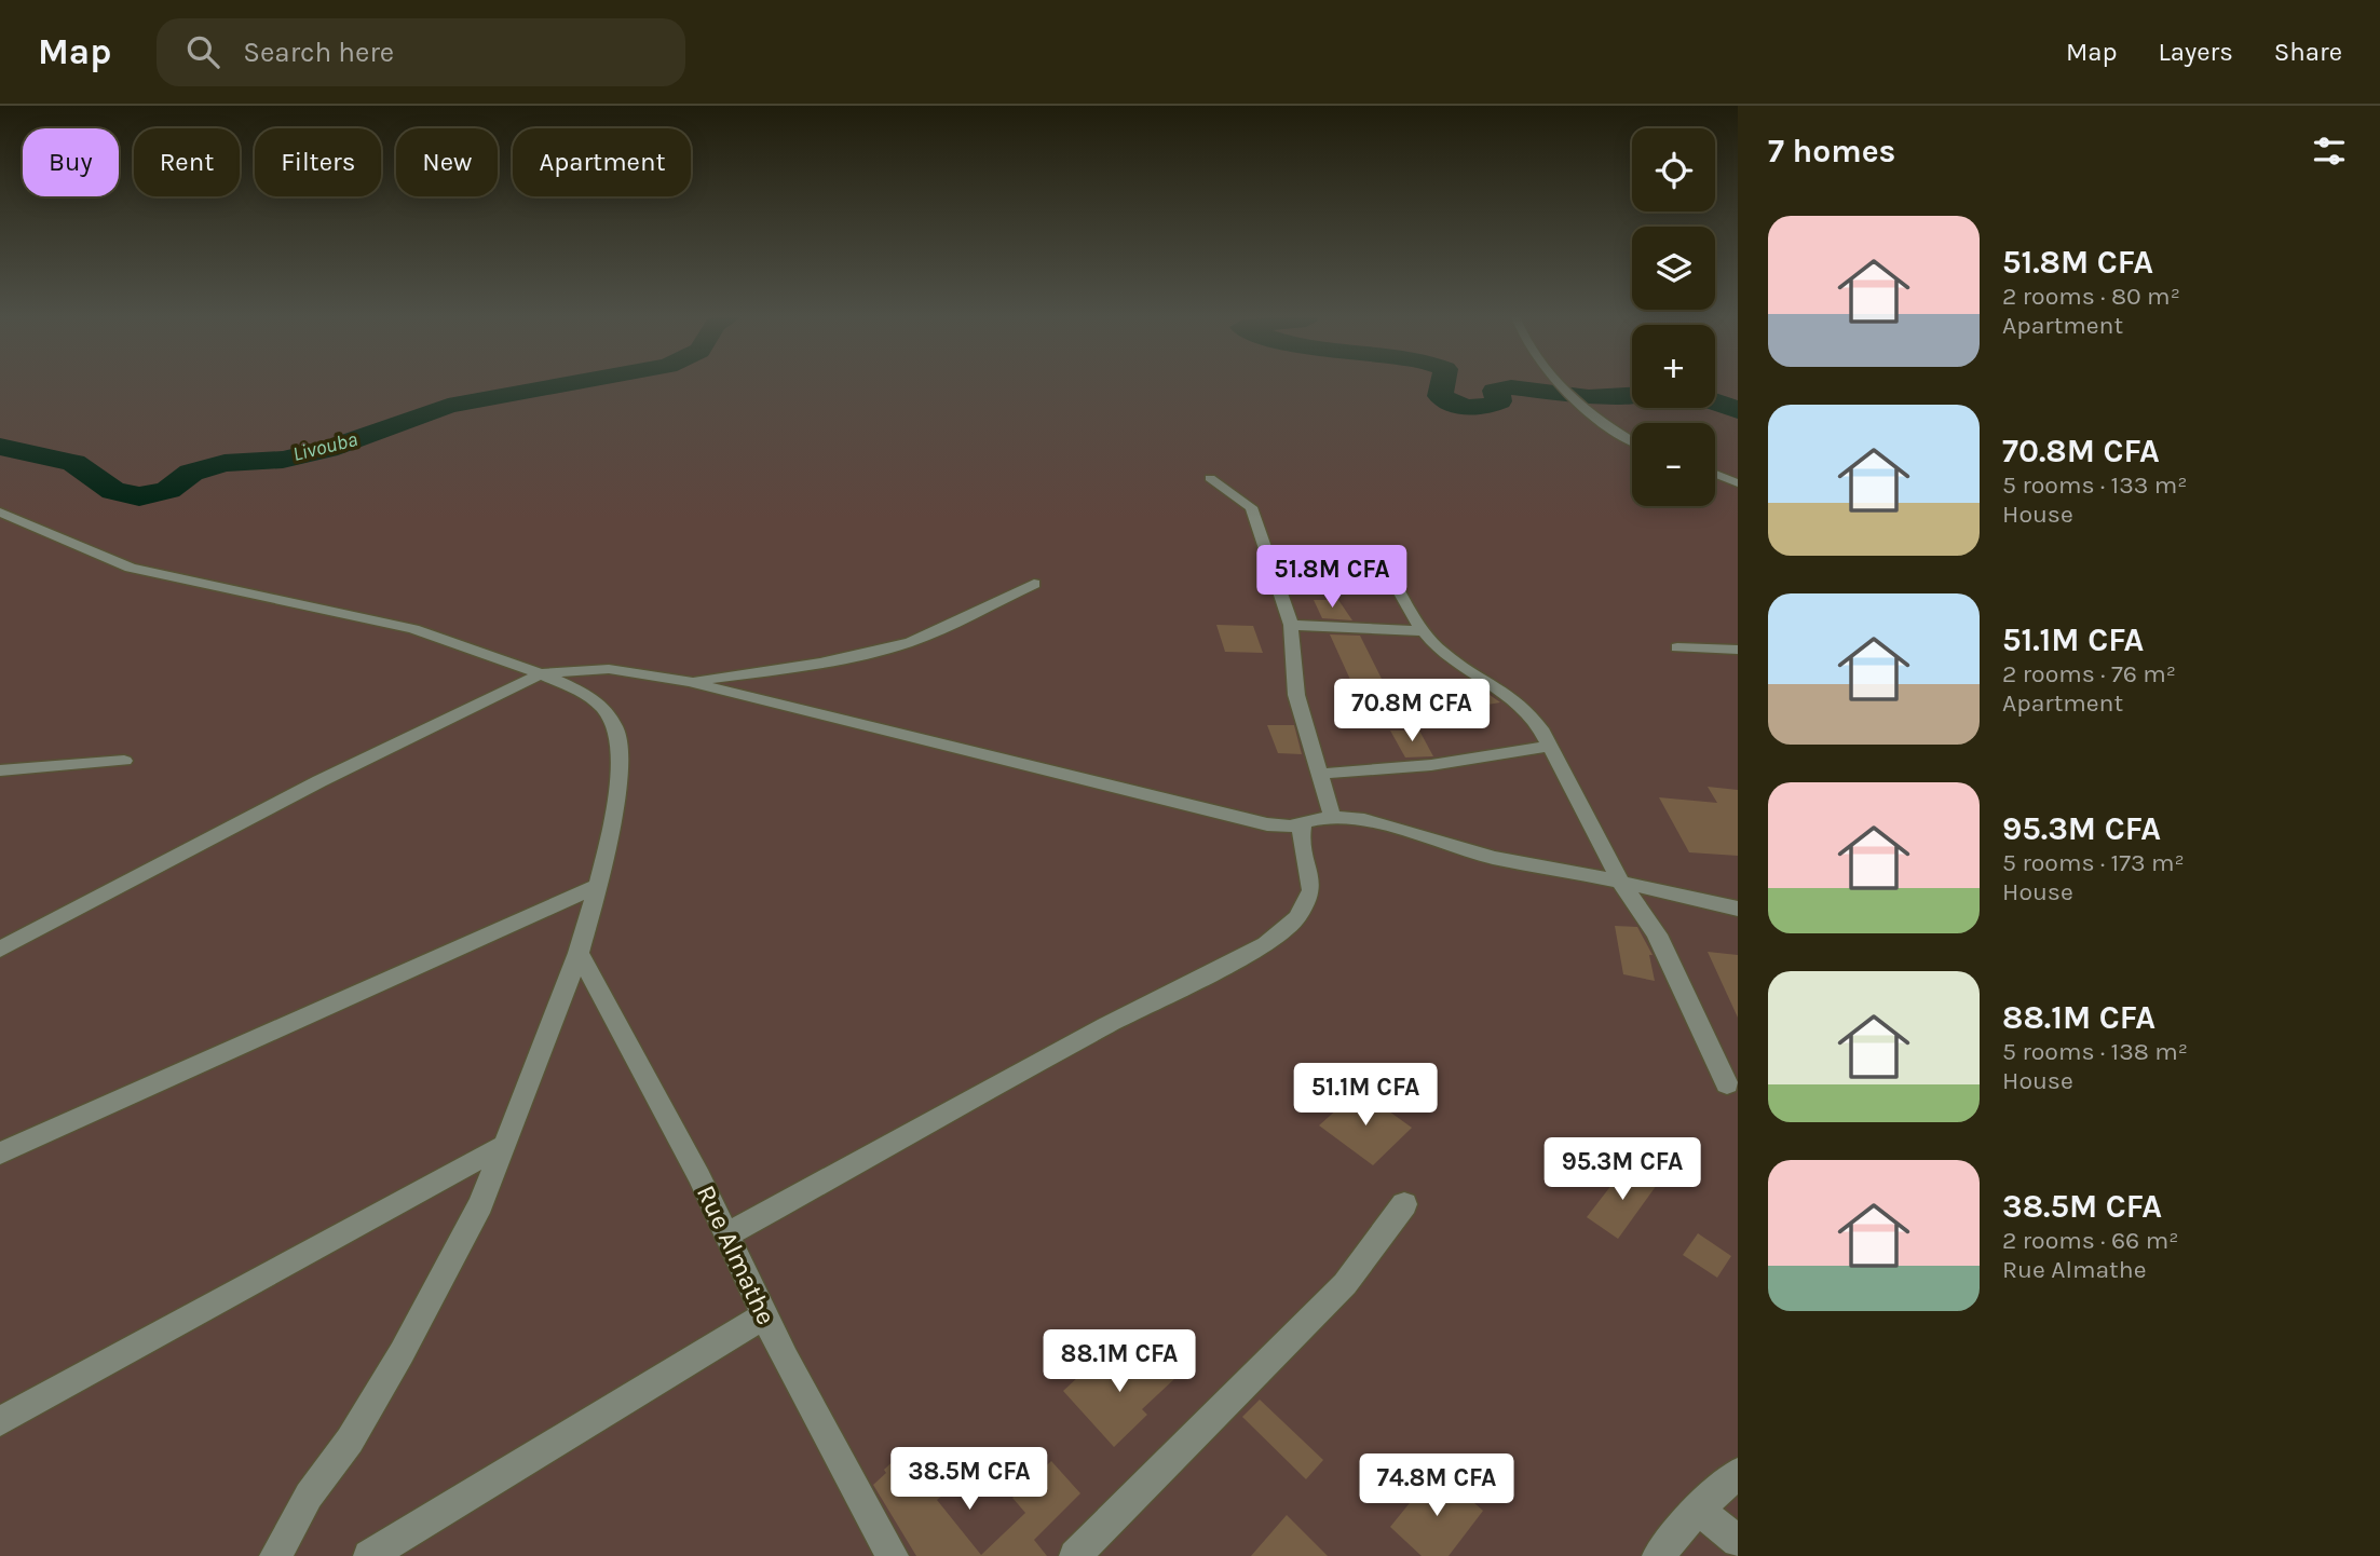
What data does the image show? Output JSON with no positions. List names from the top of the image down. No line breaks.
{"streets":{"street":["Rue Almathe"]},"water":["Livouba"],"page":{"header":"Map","search":"Search here","nav":["Map","Layers","Share"],"heading":"7 homes","map_buttons":["+","−"],"chip":["Buy","Rent","Filters","New","Apartment"],"list":[{"name":"51.8M CFA","note":"2 rooms · 80 m² · Apartment"},{"name":"70.8M CFA","note":"5 rooms · 133 m² · House"},{"name":"51.1M CFA","note":"2 rooms · 76 m² · Apartment"},{"name":"95.3M CFA","note":"5 rooms · 173 m² · House"},{"name":"88.1M CFA","note":"5 rooms · 138 m² · House"},{"name":"38.5M CFA","note":"2 rooms · 66 m² · Rue Almathe"}],"price":["51.8M CFA","70.8M CFA","51.1M CFA","95.3M CFA","88.1M CFA","38.5M CFA","74.8M CFA"]}}
